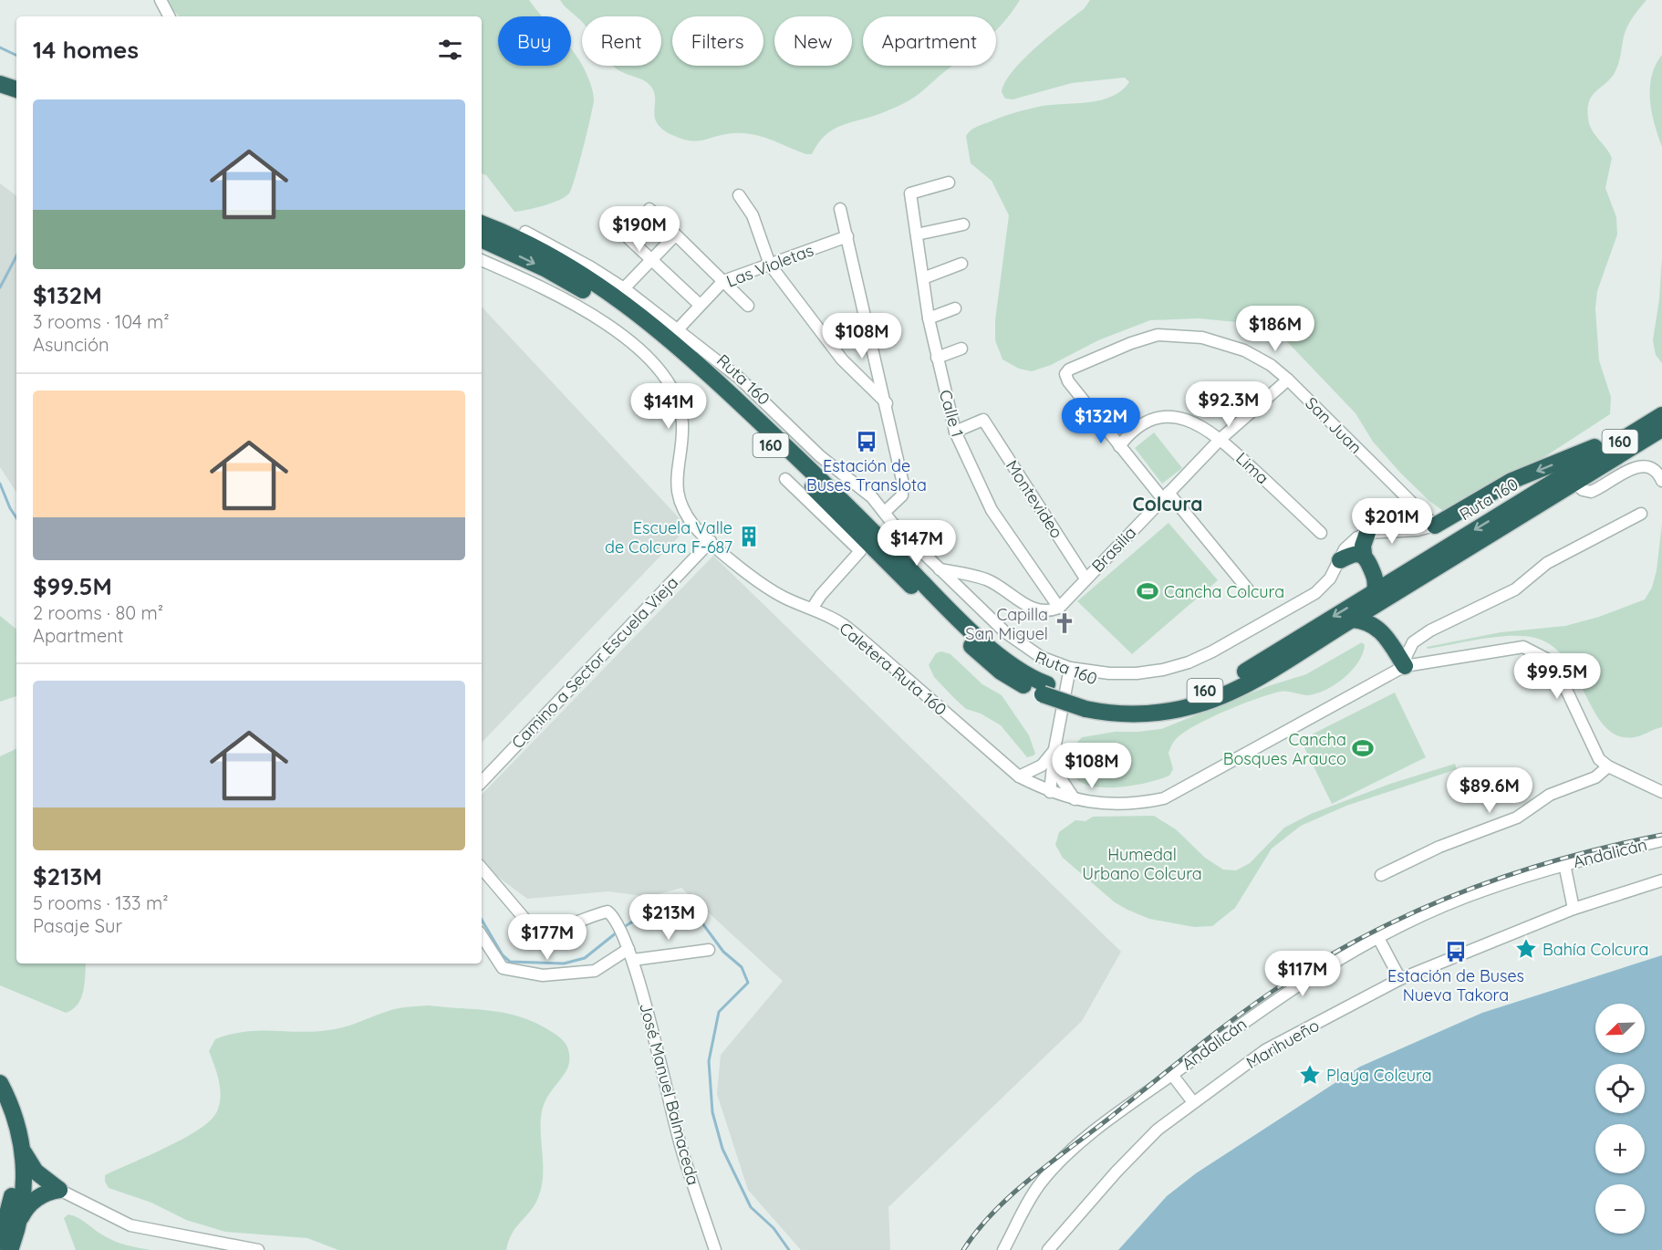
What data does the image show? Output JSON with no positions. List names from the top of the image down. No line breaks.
{"streets":{"highway":["Ruta 160","160"],"street":["Las Violetas","Calle 1","San Juan","Lima","Montevideo","Brasilia","Camino a Sector Escuela Vieja","Caletera Ruta 160","Andalicán","Marihueño","José Manuel Balmaceda"]},"crossings":[["Calle 1","Montevideo"],["Calle 1","Brasilia"],["San Juan","Lima"],["San Juan","Brasilia"],["Lima","Brasilia"],["Montevideo","Brasilia"],["Camino a Sector Escuela Vieja","Caletera Ruta 160"]],"districts":["Colcura"],"parks":["Humedal Urbano Colcura"],"places":{"bus stop":["Estación de Buses Translota","Estación de Buses Nueva Takora"],"building":["Escuela Valle de Colcura F-687"],"sports":["Cancha Colcura","Cancha Bosques Arauco"],"church":["Capilla San Miguel"],"place":["Bahía Colcura","Playa Colcura"]},"north":"bottom left","page":{"chip":["Buy","Rent","Filters","New","Apartment"],"heading":"14 homes","list":[{"name":"$132M","note":"3 rooms · 104 m² · Asunción"},{"name":"$99.5M","note":"2 rooms · 80 m² · Apartment"},{"name":"$213M","note":"5 rooms · 133 m² · Pasaje Sur"}],"price":["$190M","$186M","$108M","$92.3M","$141M","$132M","$201M","$147M","$99.5M","$108M","$89.6M","$213M","$177M","$117M"],"map_buttons":["+","−"]}}
